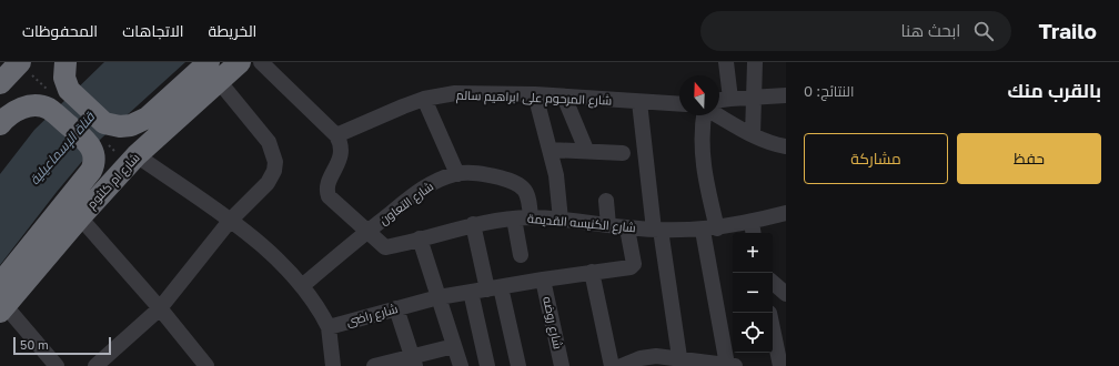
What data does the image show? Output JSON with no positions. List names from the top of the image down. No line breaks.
{"streets":{"highway":["شارع ام كلثوم"],"street":["شارع المرحوم على ابراهيم سالم","شارع التعاون","شارع الكنيسه القديمة","شارع راضى","شارع روضه"]},"crossings":[["شارع المرحوم على ابراهيم سالم","شارع الكنيسه القديمة"],["شارع التعاون","شارع الكنيسه القديمة"],["شارع الكنيسه القديمة","شارع راضى"],["شارع راضى","شارع روضه"]],"water":["قناة الإسماعيلية"],"scale_bar":"50 m","north":"top","page":{"header":"Trailo","search":"ابحث هنا","nav":["الخريطة","الاتجاهات","المحفوظات"],"heading":["بالقرب منك","النتائج: 0"],"buttons":["حفظ","مشاركة"],"map_buttons":["+","−"],"scale":"50 m"}}
